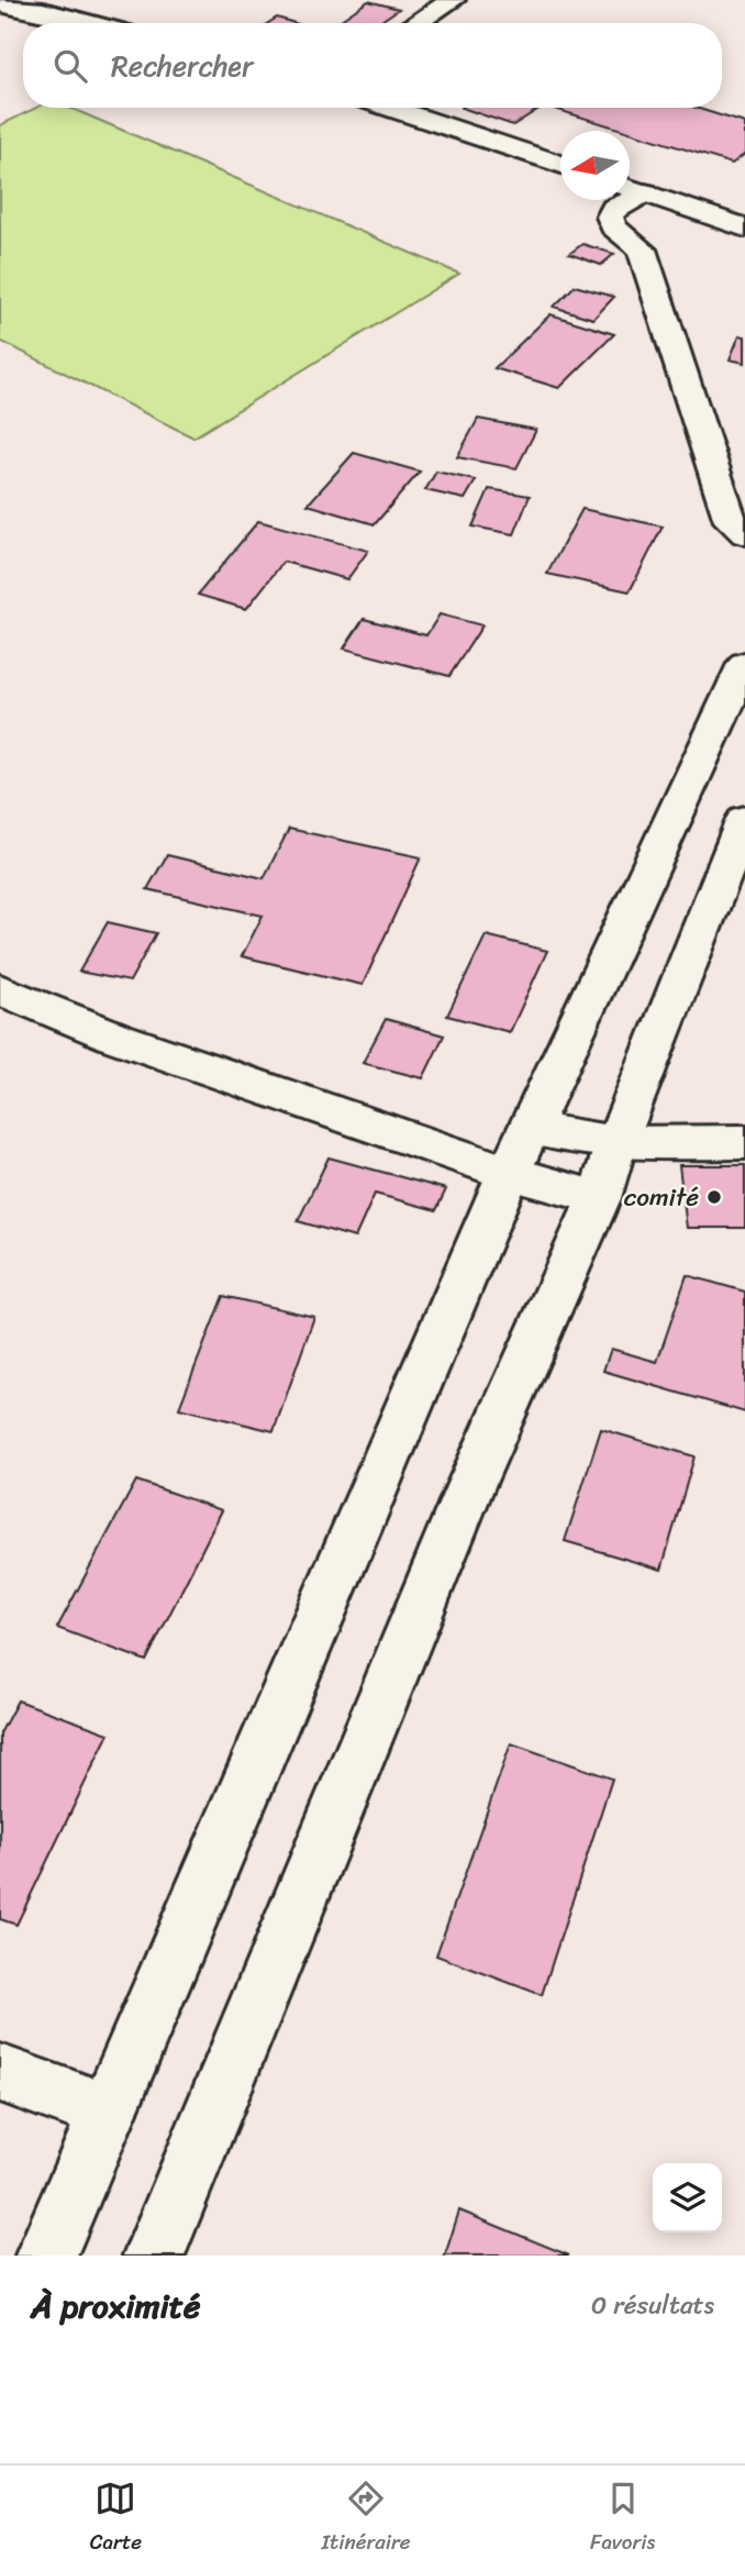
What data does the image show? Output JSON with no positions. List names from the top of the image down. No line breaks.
{"places":["comité"],"north":"left","page":{"search":"Rechercher","heading":["À proximité","0 résultats"],"nav":["Carte","Itinéraire","Favoris"]}}
